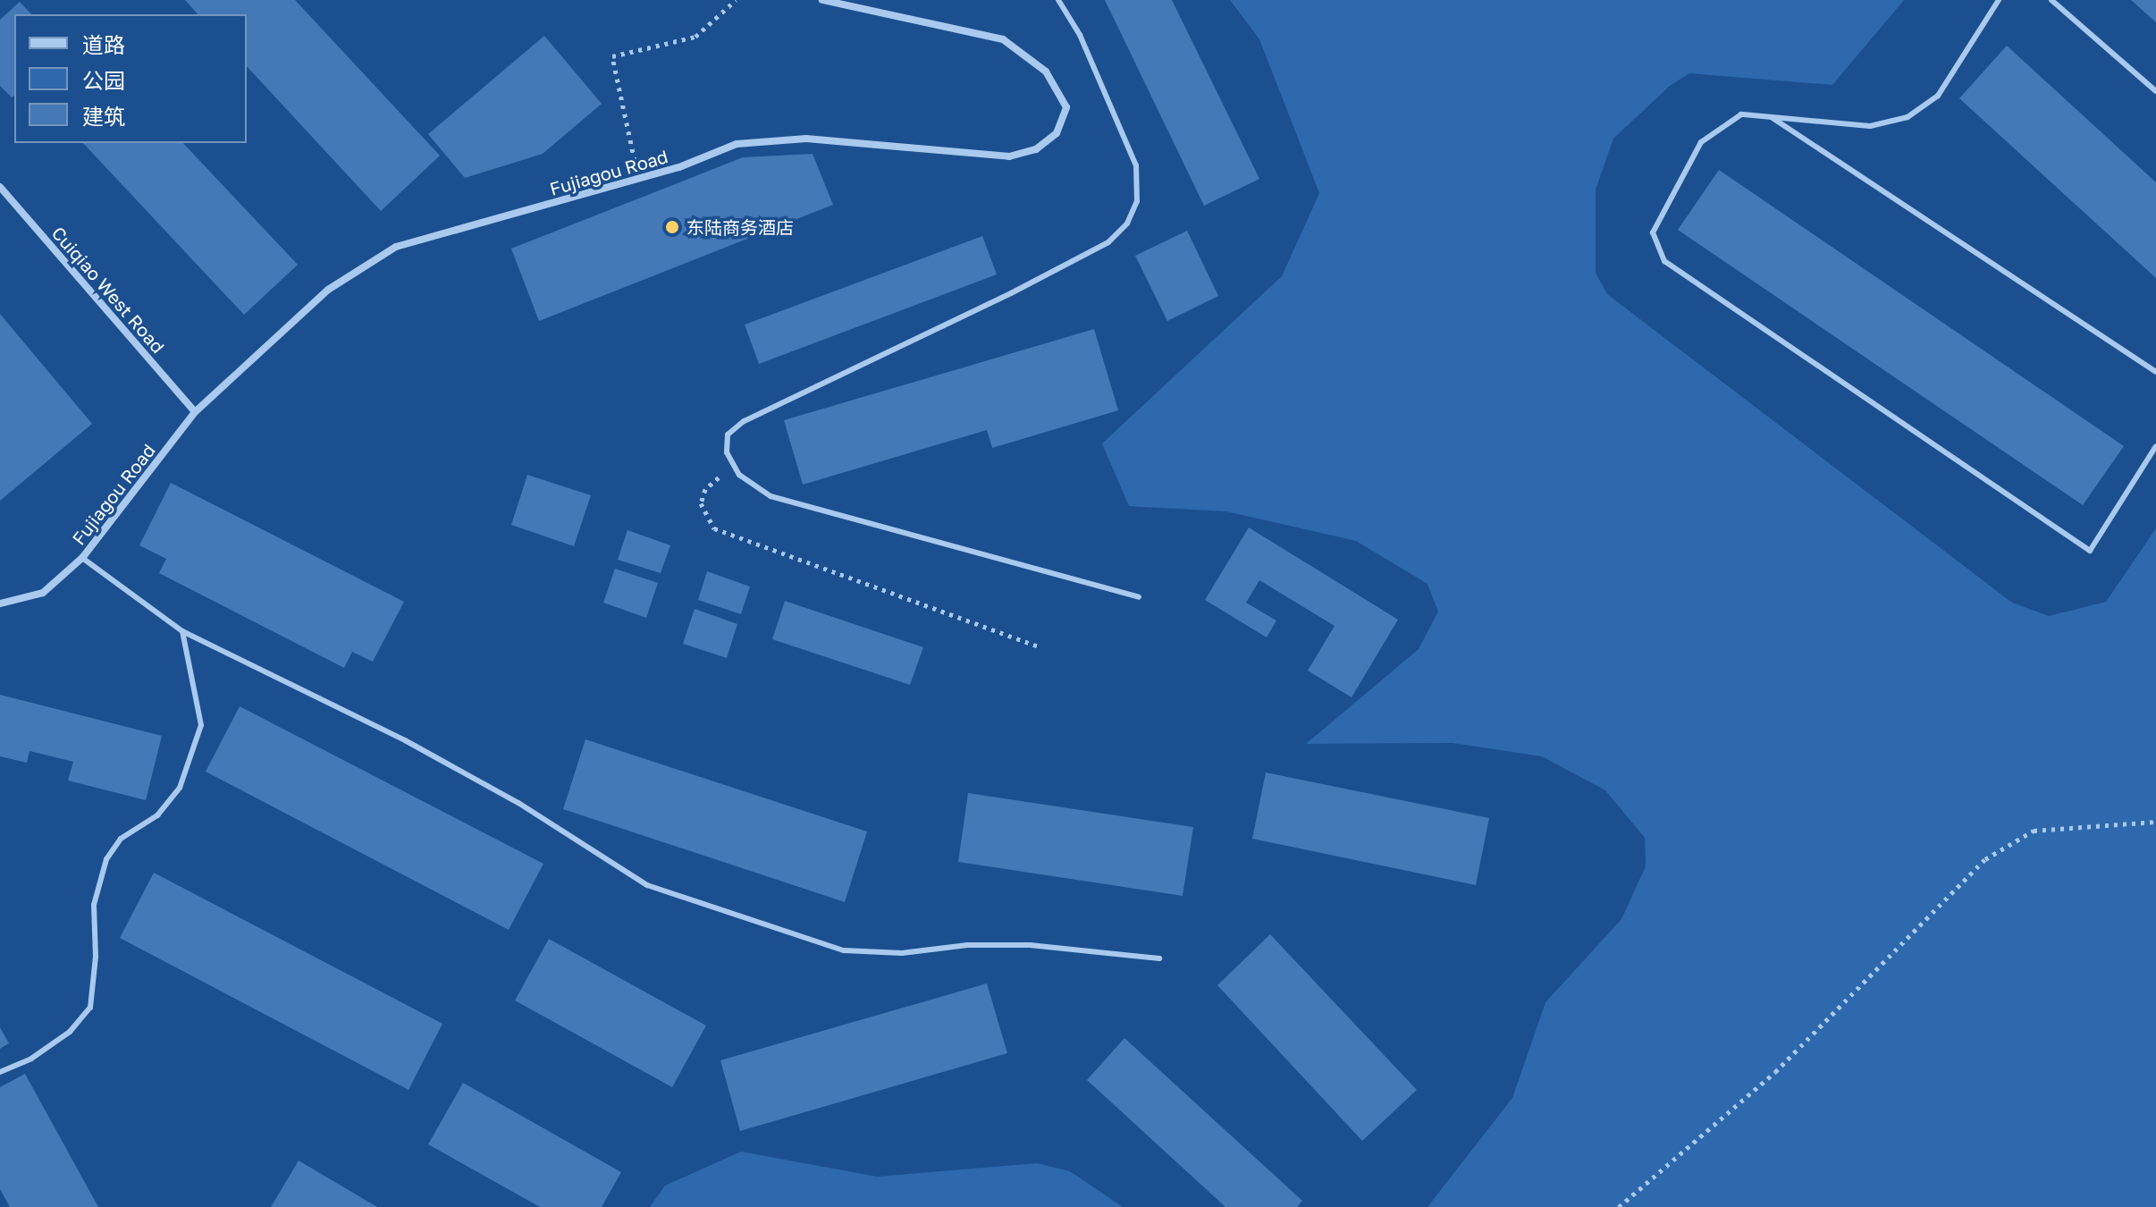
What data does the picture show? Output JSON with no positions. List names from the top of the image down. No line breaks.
{"streets":{"street":["Fujiagou Road","Cuiqiao West Road"]},"crossings":[["Fujiagou Road","Cuiqiao West Road"]],"places":["东陆商务酒店"],"legend":["道路","公园","建筑"]}
